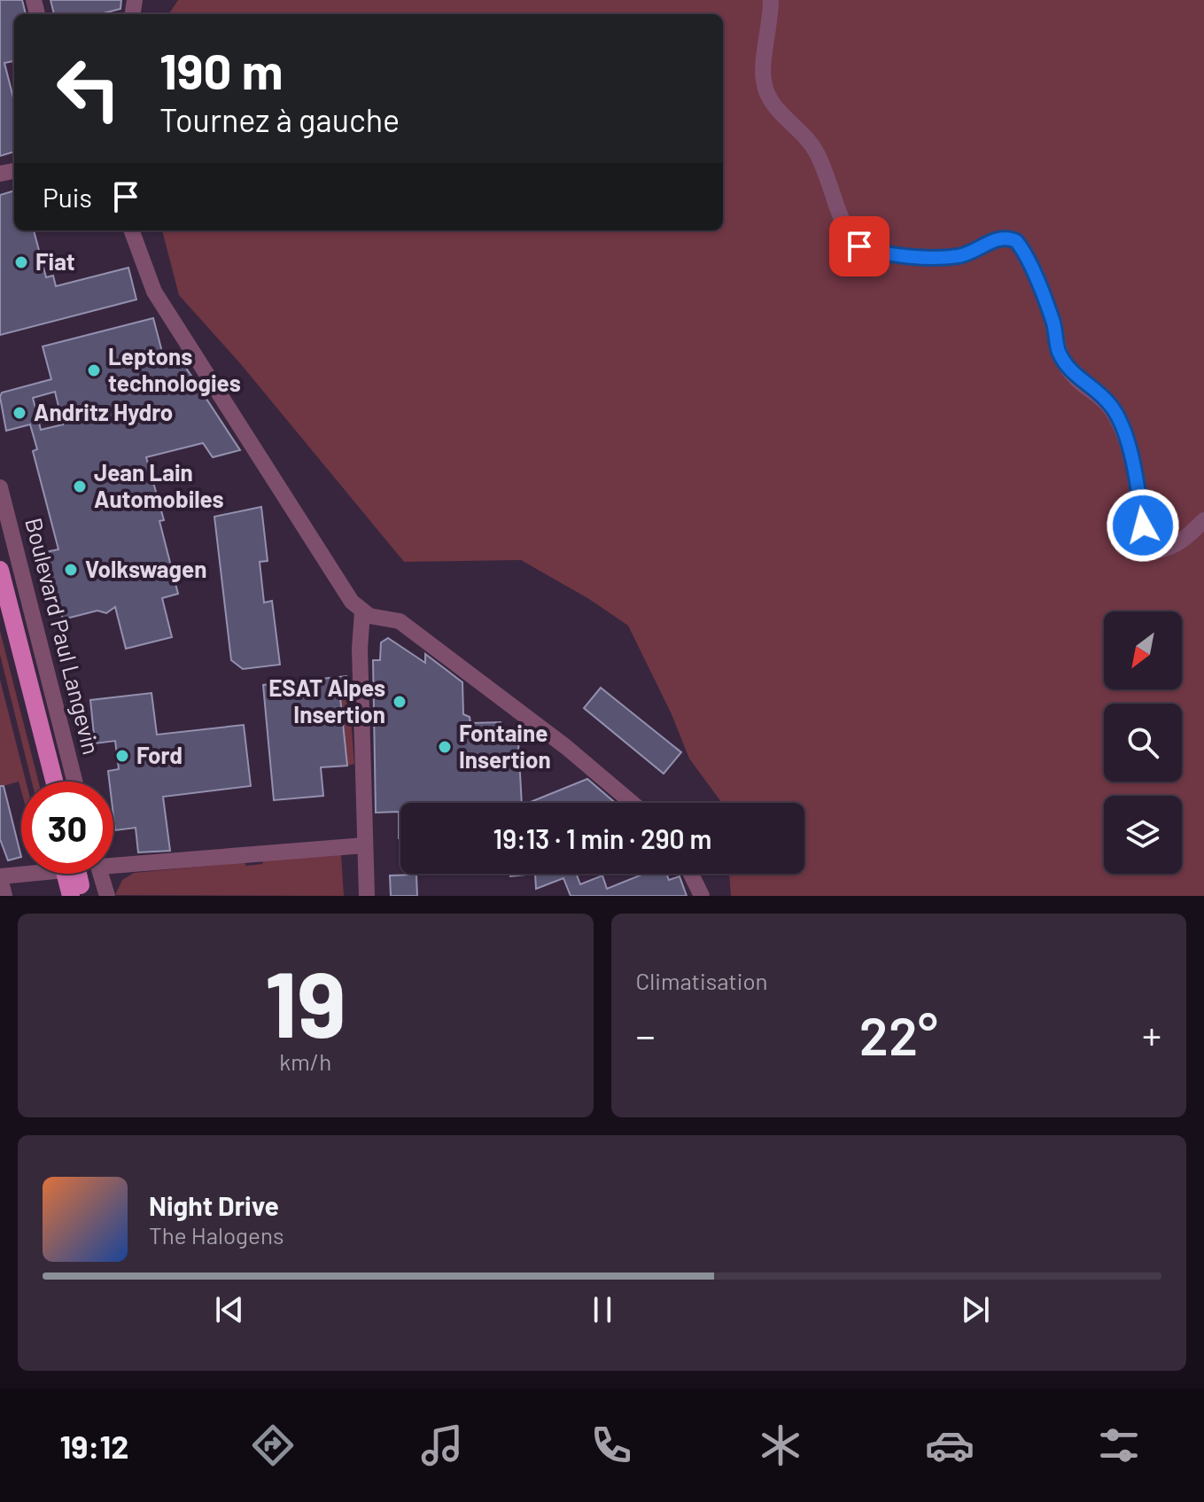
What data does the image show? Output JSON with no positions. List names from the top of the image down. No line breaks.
{"streets":{"main road":["Boulevard Paul Langevin"]},"places":["Fiat","Leptons technologies","Andritz Hydro","Jean Lain Automobiles","Volkswagen","ESAT Alpes Insertion","Fontaine Insertion","Ford"],"north":"bottom left","page":{"turn":["190 m","Tournez à gauche"],"then":"Puis","limit":"30","trip":"19:13 · 1 min · 290 m","tile":[["19","km/h"],"Climatisation"],"heat":["−","22°","+"],"song":["Night Drive","The Halogens"],"tabs":"19:12"}}
